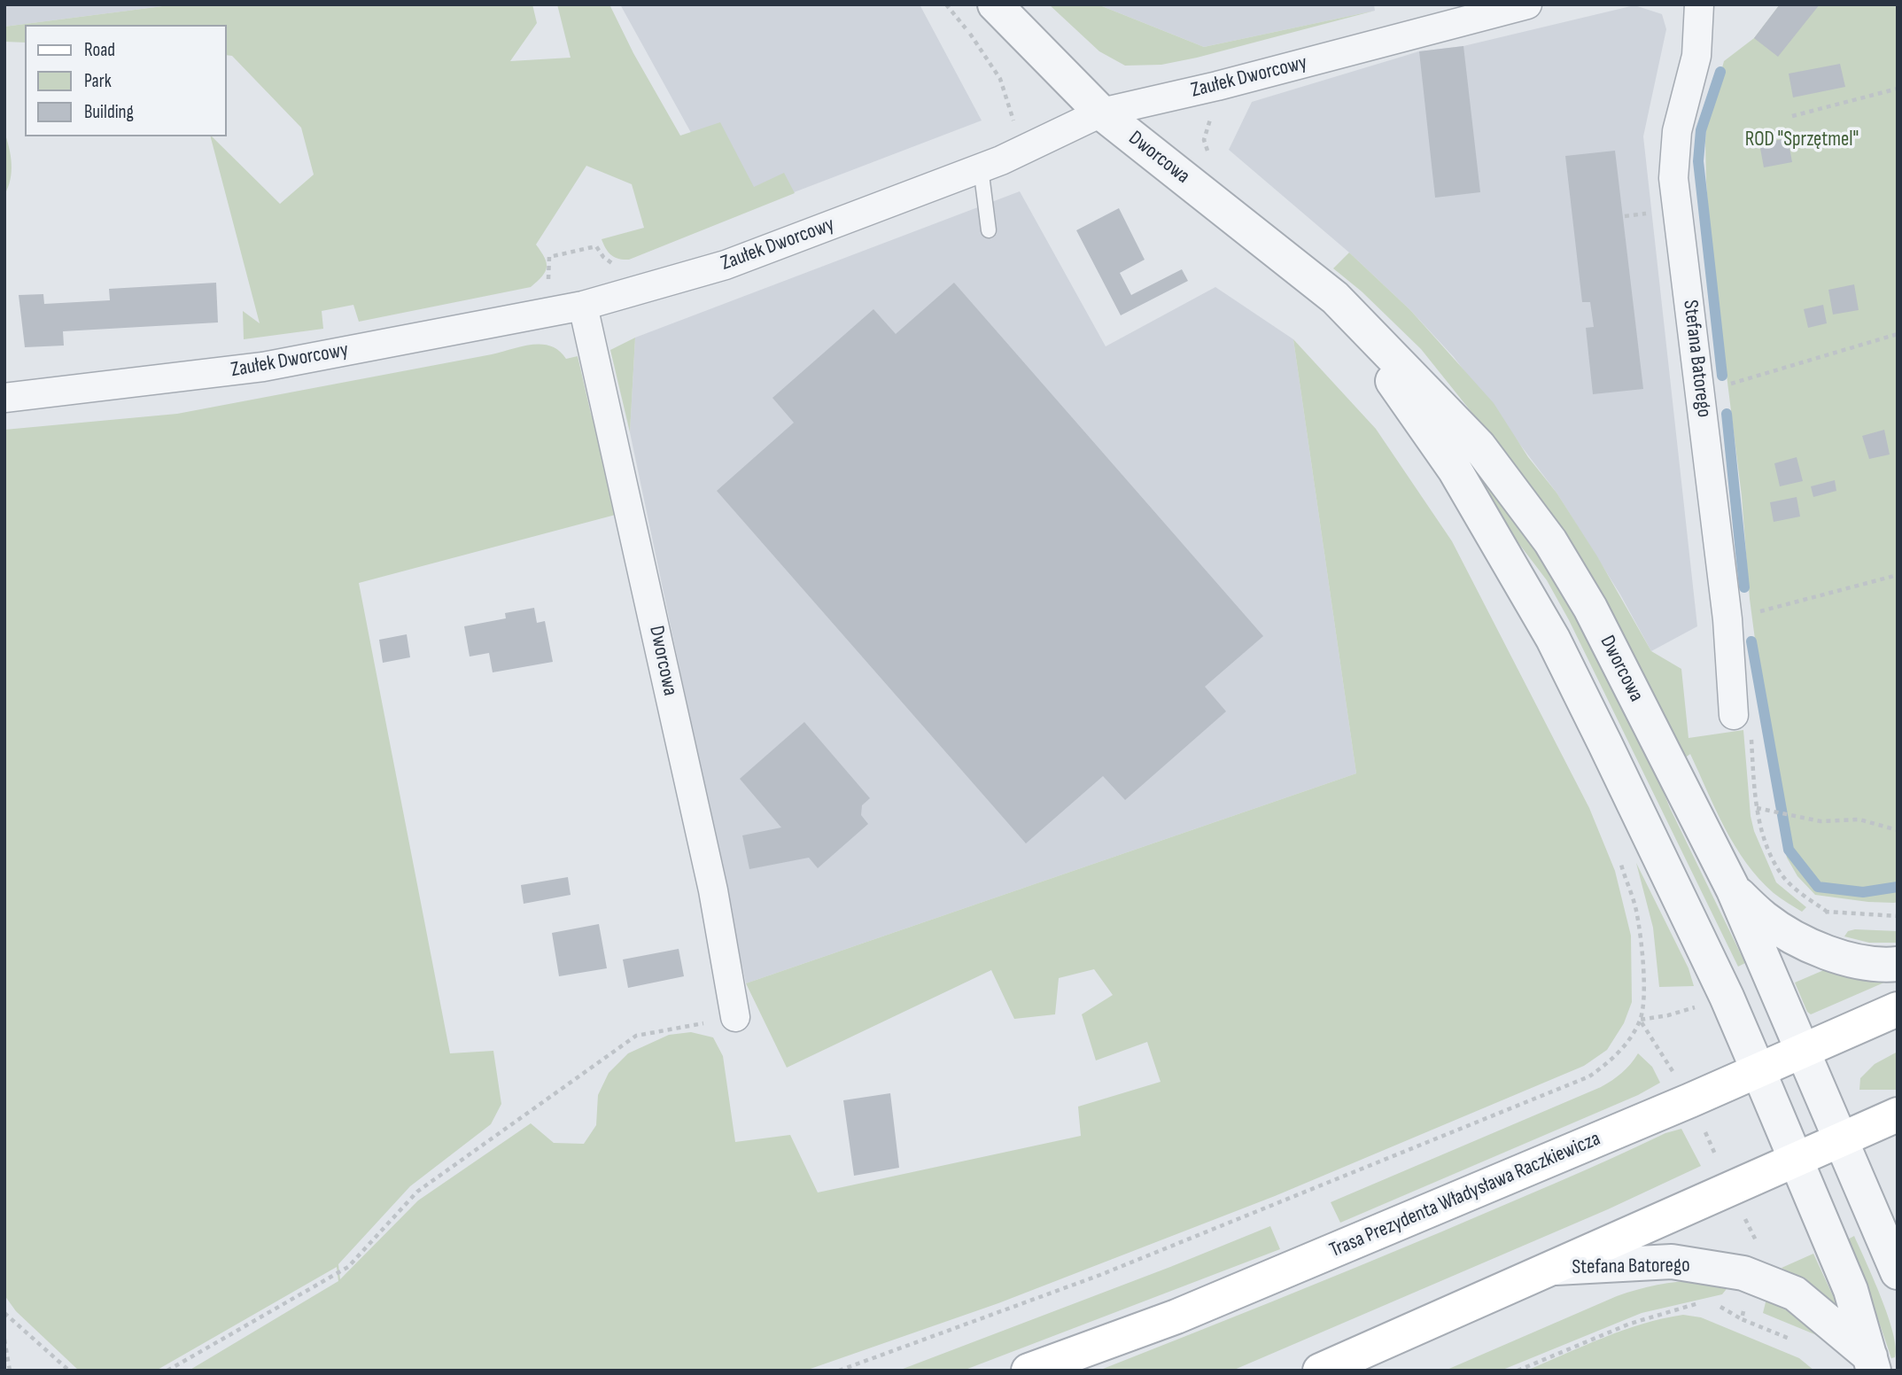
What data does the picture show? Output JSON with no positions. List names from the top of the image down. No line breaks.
{"streets":{"main road":["Trasa Prezydenta Władysława Raczkiewicza"],"street":["Zaułek Dworcowy","Dworcowa","Stefana Batorego"]},"crossings":[["Zaułek Dworcowy","Dworcowa"],["Dworcowa","Stefana Batorego"],["Dworcowa","Trasa Prezydenta Władysława Raczkiewicza"]],"parks":["ROD \"Sprzętmel\""],"legend":["Road","Park","Building"]}
